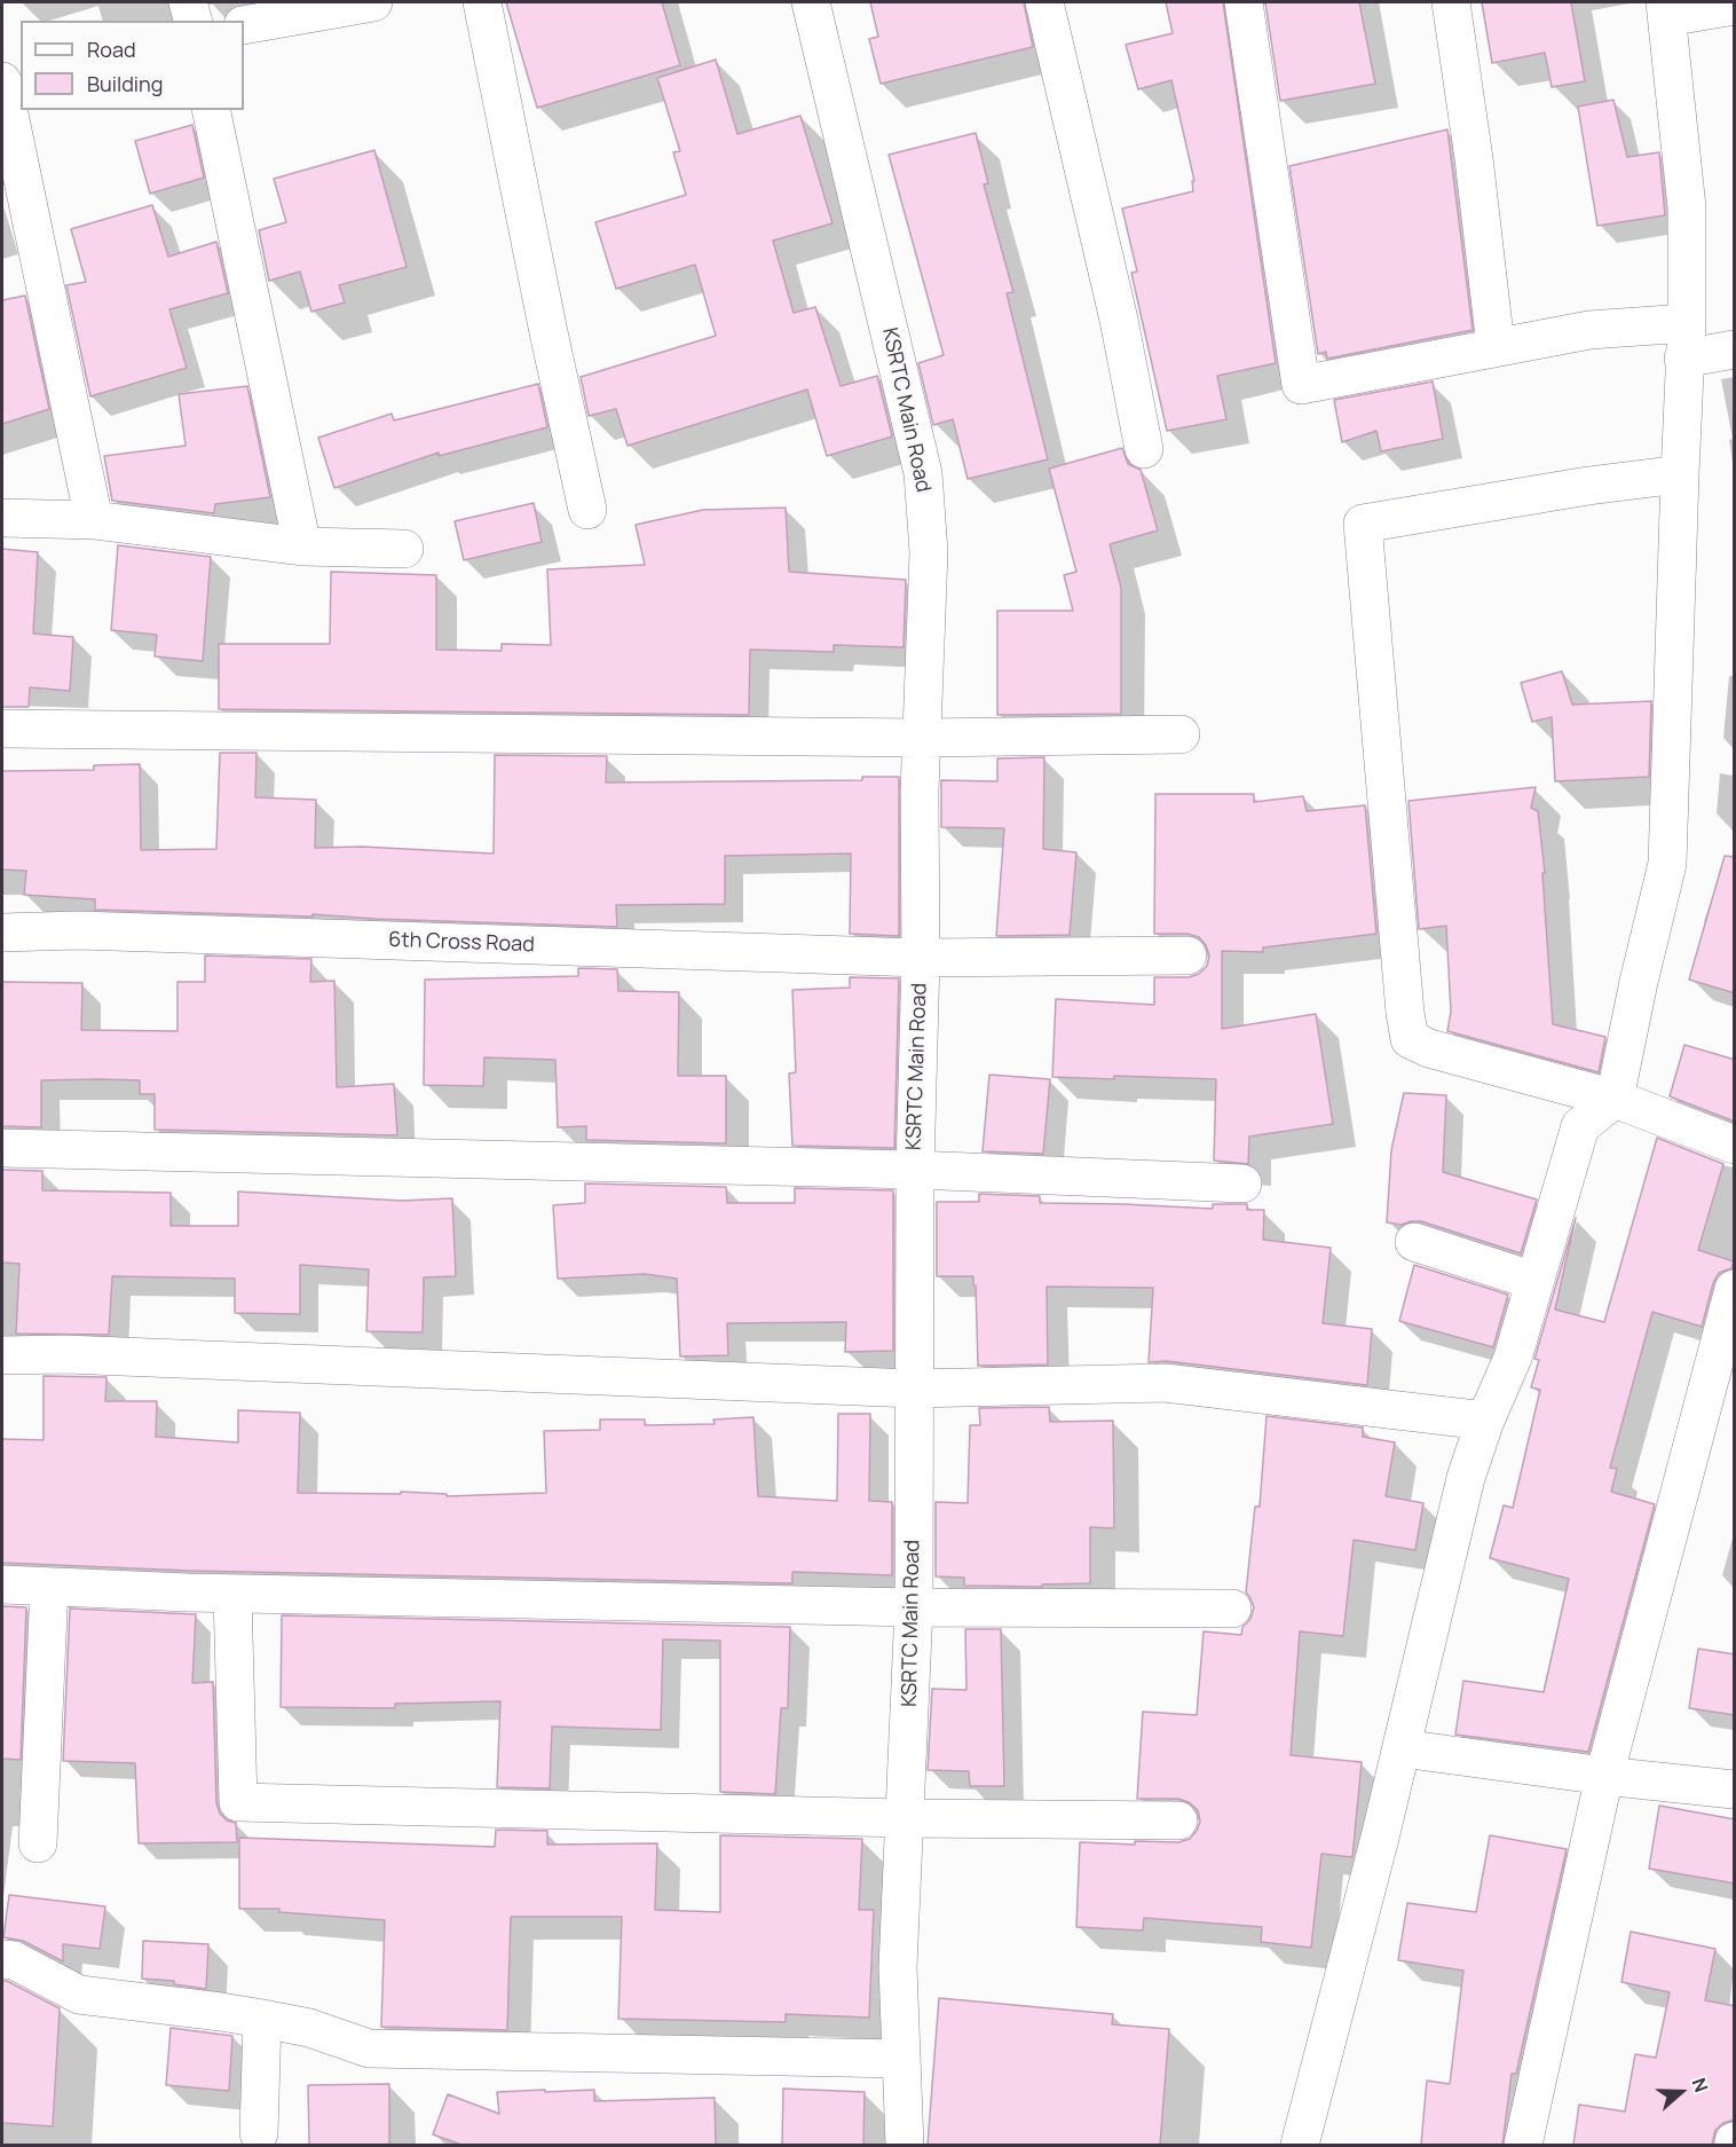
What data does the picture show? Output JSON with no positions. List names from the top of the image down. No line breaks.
{"streets":{"street":["KSRTC Main Road","6th Cross Road"]},"crossings":[["KSRTC Main Road","6th Cross Road"]],"legend":["Road","Building"],"north":"right"}
